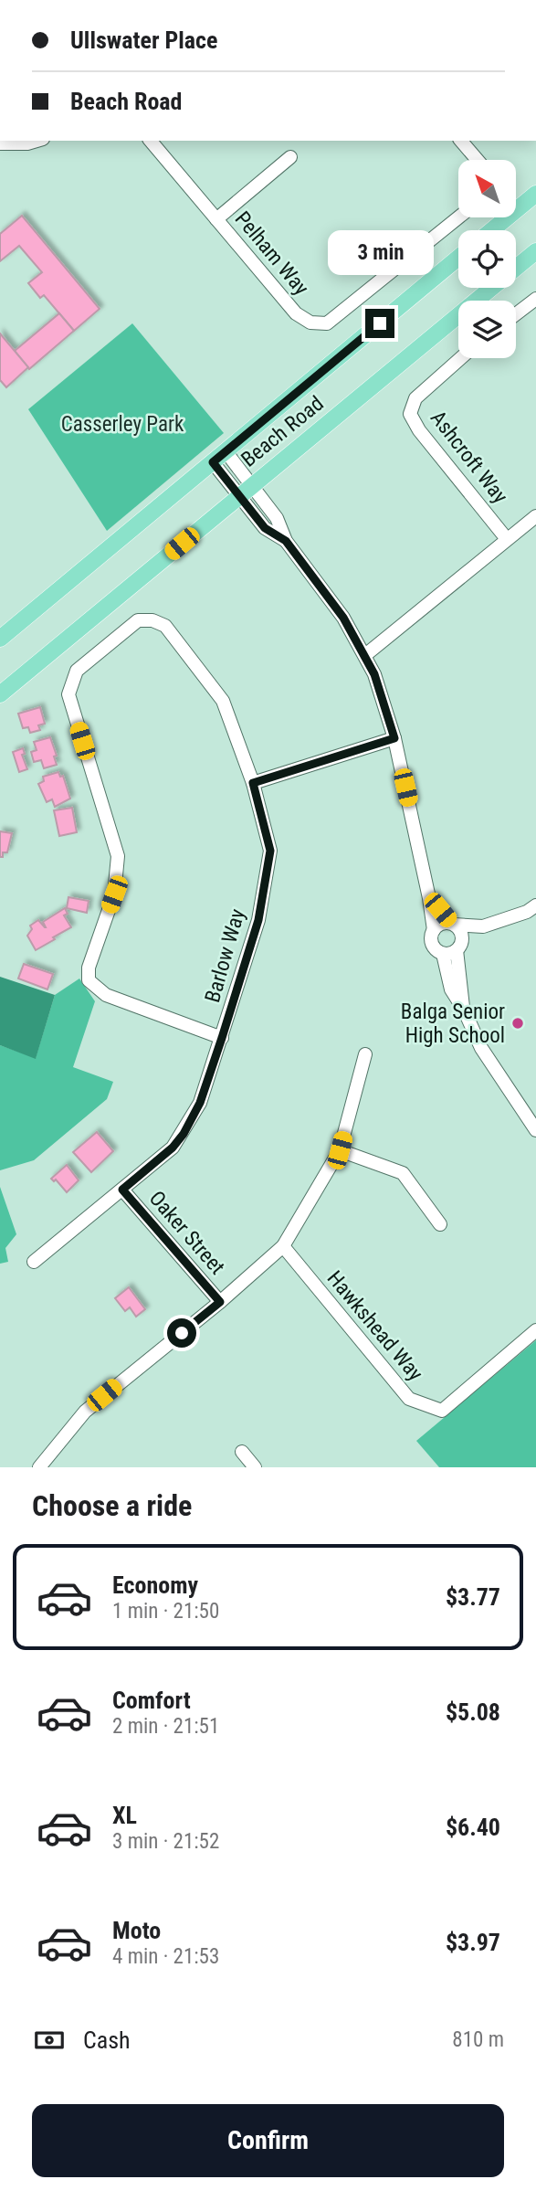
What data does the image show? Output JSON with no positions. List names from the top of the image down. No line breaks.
{"streets":{"main road":["Beach Road"],"street":["Pelham Way","Ashcroft Way","Barlow Way","Oaker Street","Hawkshead Way"]},"crossings":[["Barlow Way","Oaker Street"]],"parks":["Casserley Park"],"places":["Balga Senior High School"],"north":"top left","page":{"banner":["Ullswater Place","Beach Road"],"bubble":"3 min","heading":"Choose a ride","list":[{"name":"Economy","note":"1 min · 21:50","value":"$3.77"},{"name":"Comfort","note":"2 min · 21:51","value":"$5.08"},{"name":"XL","note":"3 min · 21:52","value":"$6.40"},{"name":"Moto","note":"4 min · 21:53","value":"$3.97"}],"pay":["Cash","810 m"],"buttons":"Confirm"}}
